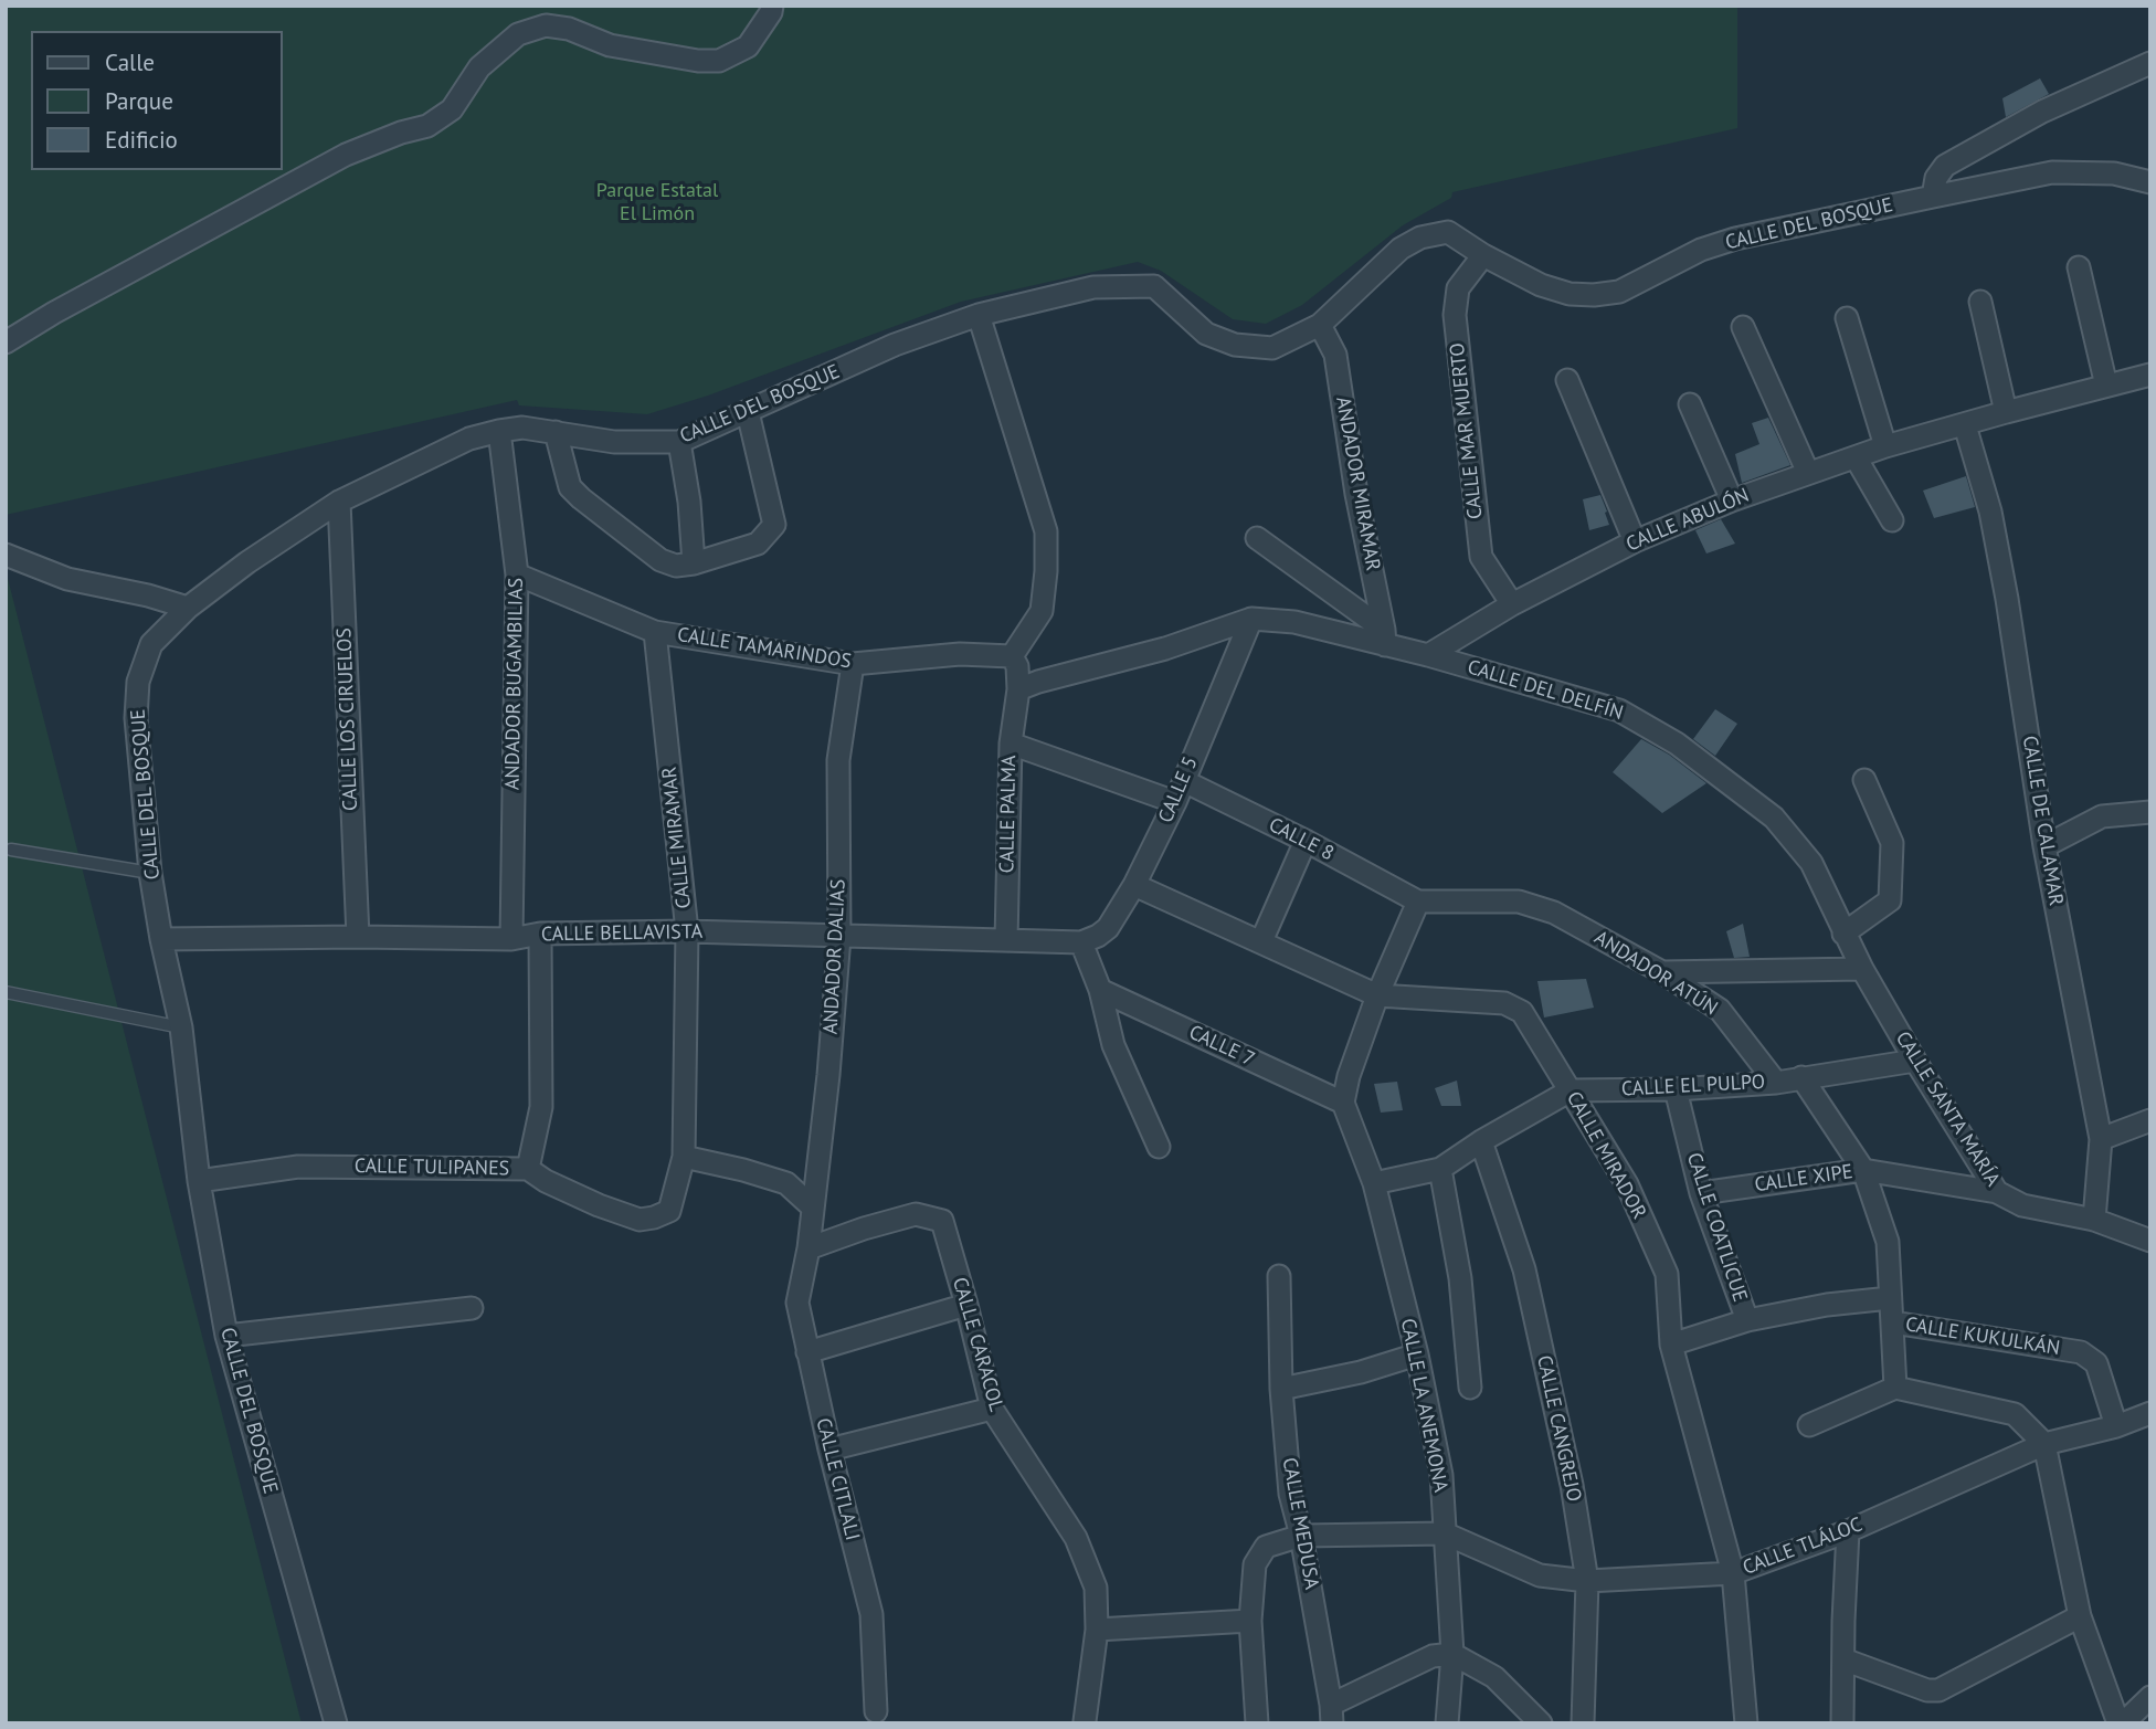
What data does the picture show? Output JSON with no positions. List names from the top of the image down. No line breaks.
{"streets":{"street":["CALLE DEL BOSQUE","CALLE MAR MUERTO","ANDADOR MIRAMAR","CALLE ABULÓN","CALLE TAMARINDOS","ANDADOR BUGAMBILIAS","CALLE DEL DELFÍN","CALLE LOS CIRUELOS","CALLE 5","CALLE PALMA","CALLE DE CALAMAR","CALLE MIRAMAR","CALLE 8","CALLE BELLAVISTA","ANDADOR DALIAS","ANDADOR ATÚN","CALLE 7","CALLE EL PULPO","CALLE SANTA MARÍA","CALLE MIRADOR","CALLE TULIPANES","CALLE XIPE","CALLE COATLICUE","CALLE KUKULKÁN","CALLE CARACOL","CALLE LA ANEMONA","CALLE CANGREJO","CALLE CITLALI","CALLE MEDUSA","CALLE TLÁLOC"]},"crossings":[["CALLE DEL BOSQUE","CALLE MAR MUERTO"],["CALLE DEL BOSQUE","ANDADOR MIRAMAR"],["CALLE DEL BOSQUE","ANDADOR BUGAMBILIAS"],["CALLE DEL BOSQUE","CALLE LOS CIRUELOS"],["CALLE DEL BOSQUE","CALLE BELLAVISTA"],["CALLE DEL BOSQUE","CALLE TULIPANES"],["CALLE MAR MUERTO","CALLE ABULÓN"],["ANDADOR MIRAMAR","CALLE DEL DELFÍN"],["CALLE ABULÓN","CALLE DEL DELFÍN"],["CALLE ABULÓN","CALLE DE CALAMAR"],["CALLE TAMARINDOS","ANDADOR BUGAMBILIAS"],["CALLE TAMARINDOS","CALLE PALMA"],["CALLE TAMARINDOS","CALLE MIRAMAR"],["CALLE TAMARINDOS","ANDADOR DALIAS"],["ANDADOR BUGAMBILIAS","CALLE BELLAVISTA"],["CALLE DEL DELFÍN","CALLE 5"],["CALLE DEL DELFÍN","CALLE SANTA MARÍA"],["CALLE LOS CIRUELOS","CALLE BELLAVISTA"],["CALLE 5","CALLE 8"],["CALLE 5","CALLE BELLAVISTA"],["CALLE PALMA","CALLE BELLAVISTA"],["CALLE DE CALAMAR","CALLE SANTA MARÍA"],["CALLE MIRAMAR","CALLE BELLAVISTA"],["CALLE MIRAMAR","CALLE TULIPANES"],["CALLE 8","ANDADOR ATÚN"],["CALLE BELLAVISTA","ANDADOR DALIAS"],["ANDADOR DALIAS","CALLE CARACOL"],["ANDADOR DALIAS","CALLE CITLALI"],["ANDADOR ATÚN","CALLE EL PULPO"],["CALLE 7","CALLE LA ANEMONA"],["CALLE EL PULPO","CALLE SANTA MARÍA"],["CALLE EL PULPO","CALLE MIRADOR"],["CALLE EL PULPO","CALLE COATLICUE"],["CALLE EL PULPO","CALLE LA ANEMONA"],["CALLE EL PULPO","CALLE CANGREJO"],["CALLE SANTA MARÍA","CALLE XIPE"],["CALLE MIRADOR","CALLE KUKULKÁN"],["CALLE MIRADOR","CALLE TLÁLOC"],["CALLE XIPE","CALLE COATLICUE"],["CALLE COATLICUE","CALLE KUKULKÁN"],["CALLE KUKULKÁN","CALLE TLÁLOC"],["CALLE CARACOL","CALLE CITLALI"],["CALLE LA ANEMONA","CALLE TLÁLOC"],["CALLE CANGREJO","CALLE TLÁLOC"]],"parks":["Parque Estatal El Limón"],"legend":["Calle","Parque","Edificio"]}
